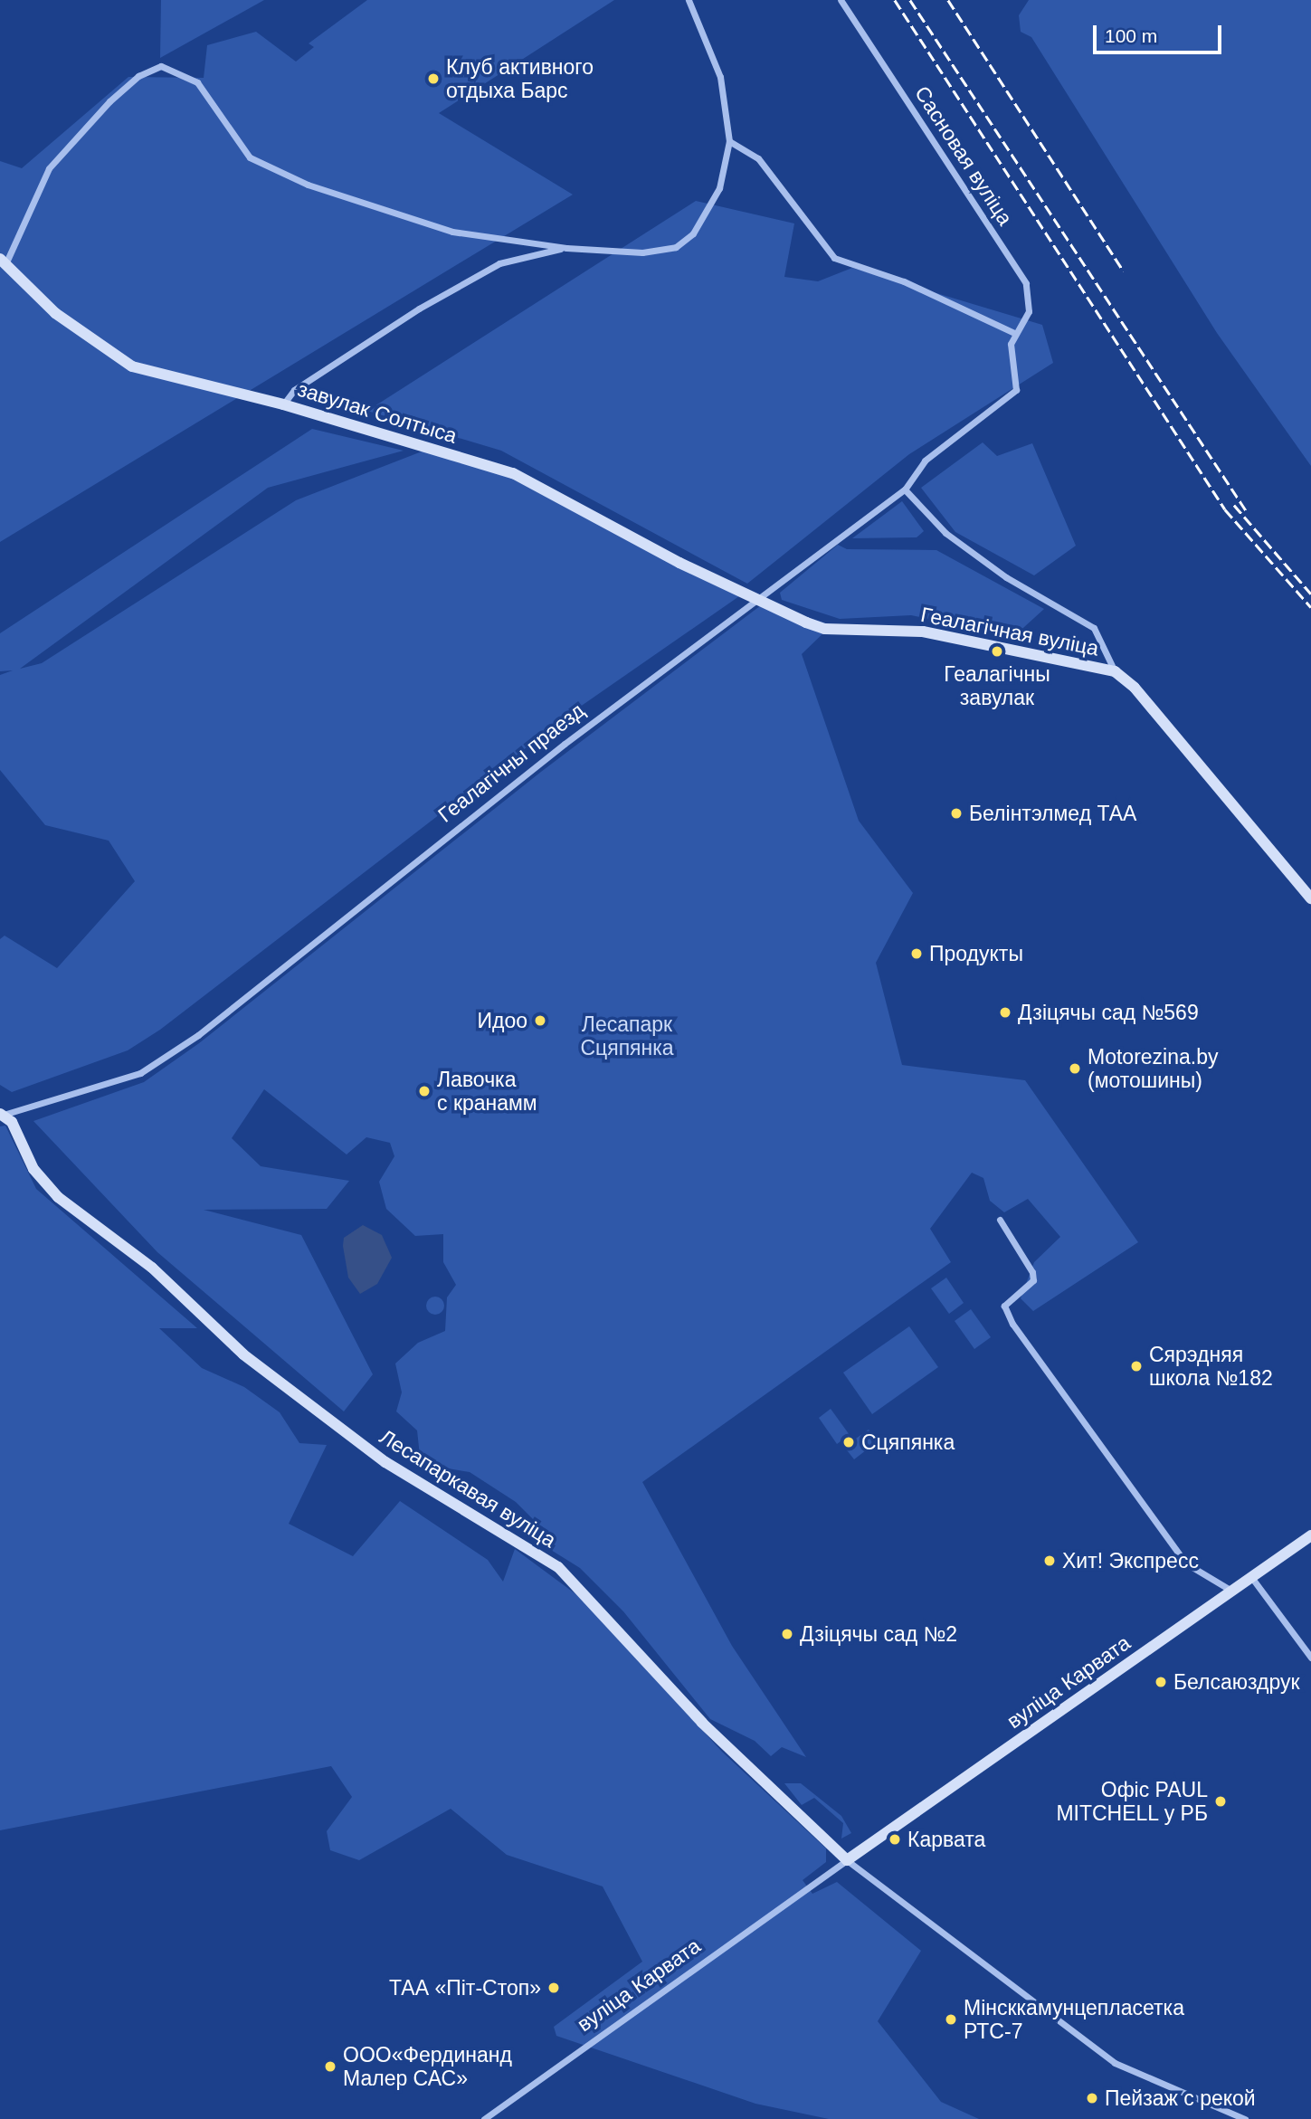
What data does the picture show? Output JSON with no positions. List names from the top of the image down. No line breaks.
{"streets":{"street":["Сасновая вуліца","завулак Солтыса","Геалагічная вуліца","Геалагічны праезд","Лесапаркавая вуліца","вуліца Карвата"]},"crossings":[["Сасновая вуліца","Геалагічны праезд"],["завулак Солтыса","Геалагічная вуліца"],["завулак Солтыса","Геалагічны праезд"],["Геалагічная вуліца","Геалагічны праезд"],["Геалагічны праезд","Лесапаркавая вуліца"],["Лесапаркавая вуліца","вуліца Карвата"]],"parks":["Лесапарк Сцяпянка"],"places":["Клуб активного отдыха Барс","Геалагічны завулак","Белінтэлмед ТАА","Продукты","Дзіцячы сад №569","Идоо","Motorezina.by (мотошины)","Лавочка с кранамм","Сярэдняя школа №182","Сцяпянка","Хит! Экспресс","Дзіцячы сад №2","Белсаюздрук","Офіс PAUL MITCHELL у РБ","Карвата","ТАА «Піт-Стоп»","Мінсккамунцепласетка РТС-7","ООО«Фердинанд Малер САС»","Пейзаж с рекой"],"scale_bar":"100 m"}
